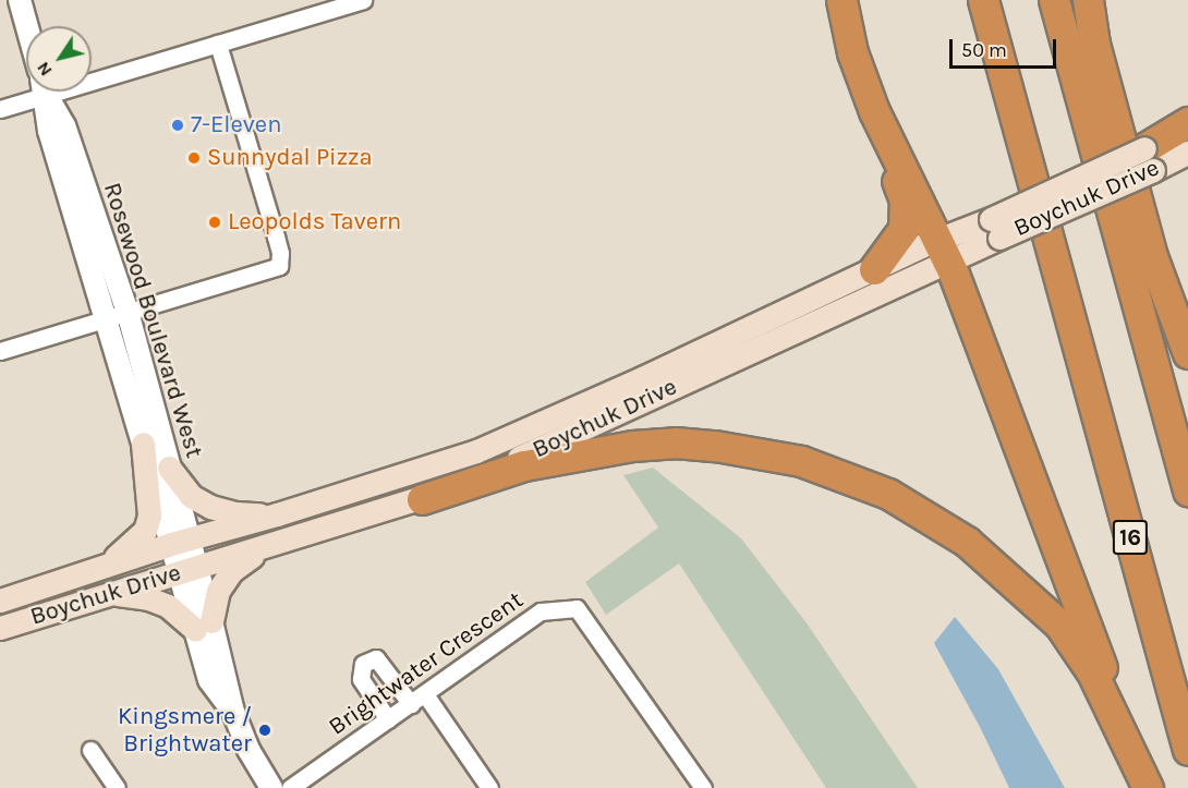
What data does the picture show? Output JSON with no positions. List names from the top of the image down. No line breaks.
{"streets":{"highway":["16"],"main road":["Boychuk Drive"],"street":["Rosewood Boulevard West","Brightwater Crescent"]},"crossings":[["Boychuk Drive","Rosewood Boulevard West"]],"places":["7-Eleven","Sunnydal Pizza","Leopolds Tavern","Kingsmere / Brightwater"],"scale_bar":"50 m","north":"bottom left"}
